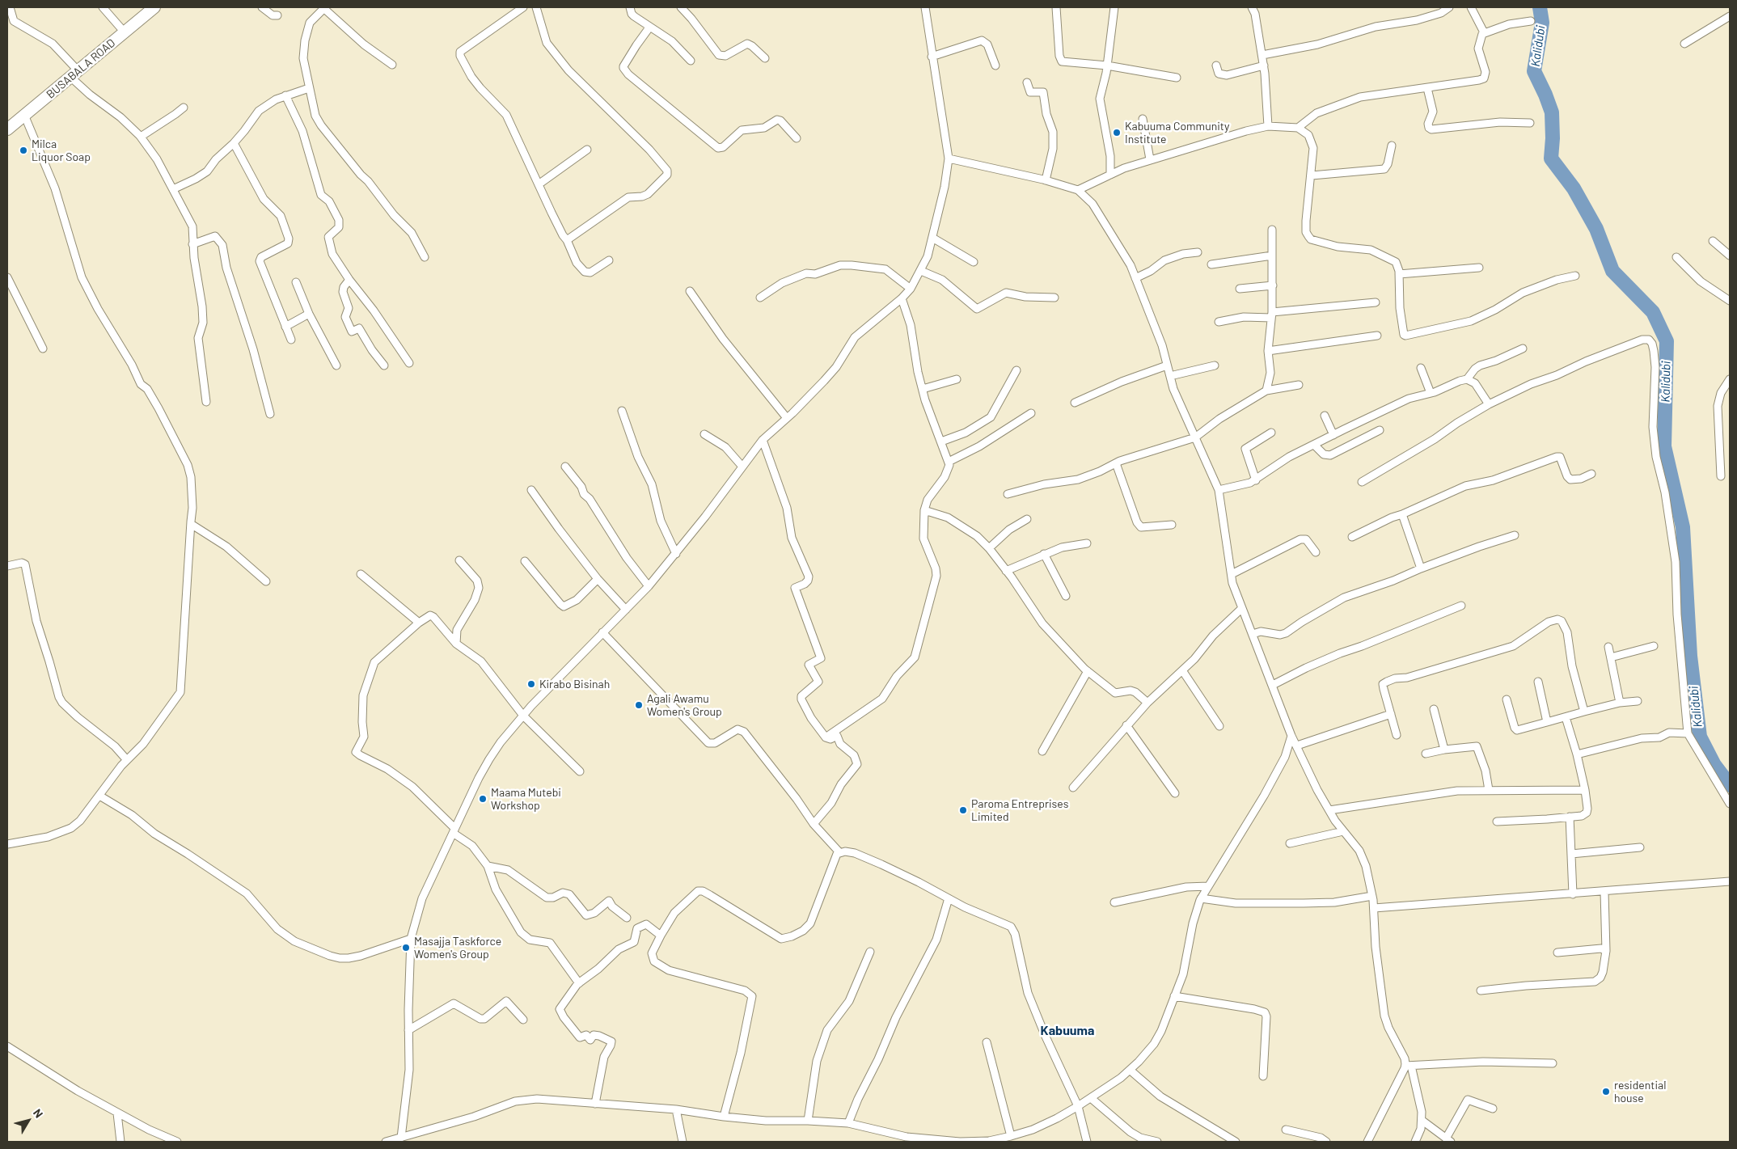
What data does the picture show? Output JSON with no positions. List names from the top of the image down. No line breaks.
{"streets":{"street":["BUSABALA ROAD"]},"districts":["Kabuuma"],"water":["Kalidubi"],"places":["Kabuuma Community Institute","Milca Liquor Soap","Kirabo Bisinah","Agali Awamu Women's Group","Maama Mutebi Workshop","Paroma Entreprises Limited","Masajja Taskforce Women's Group","residential house"],"north":"top right"}
